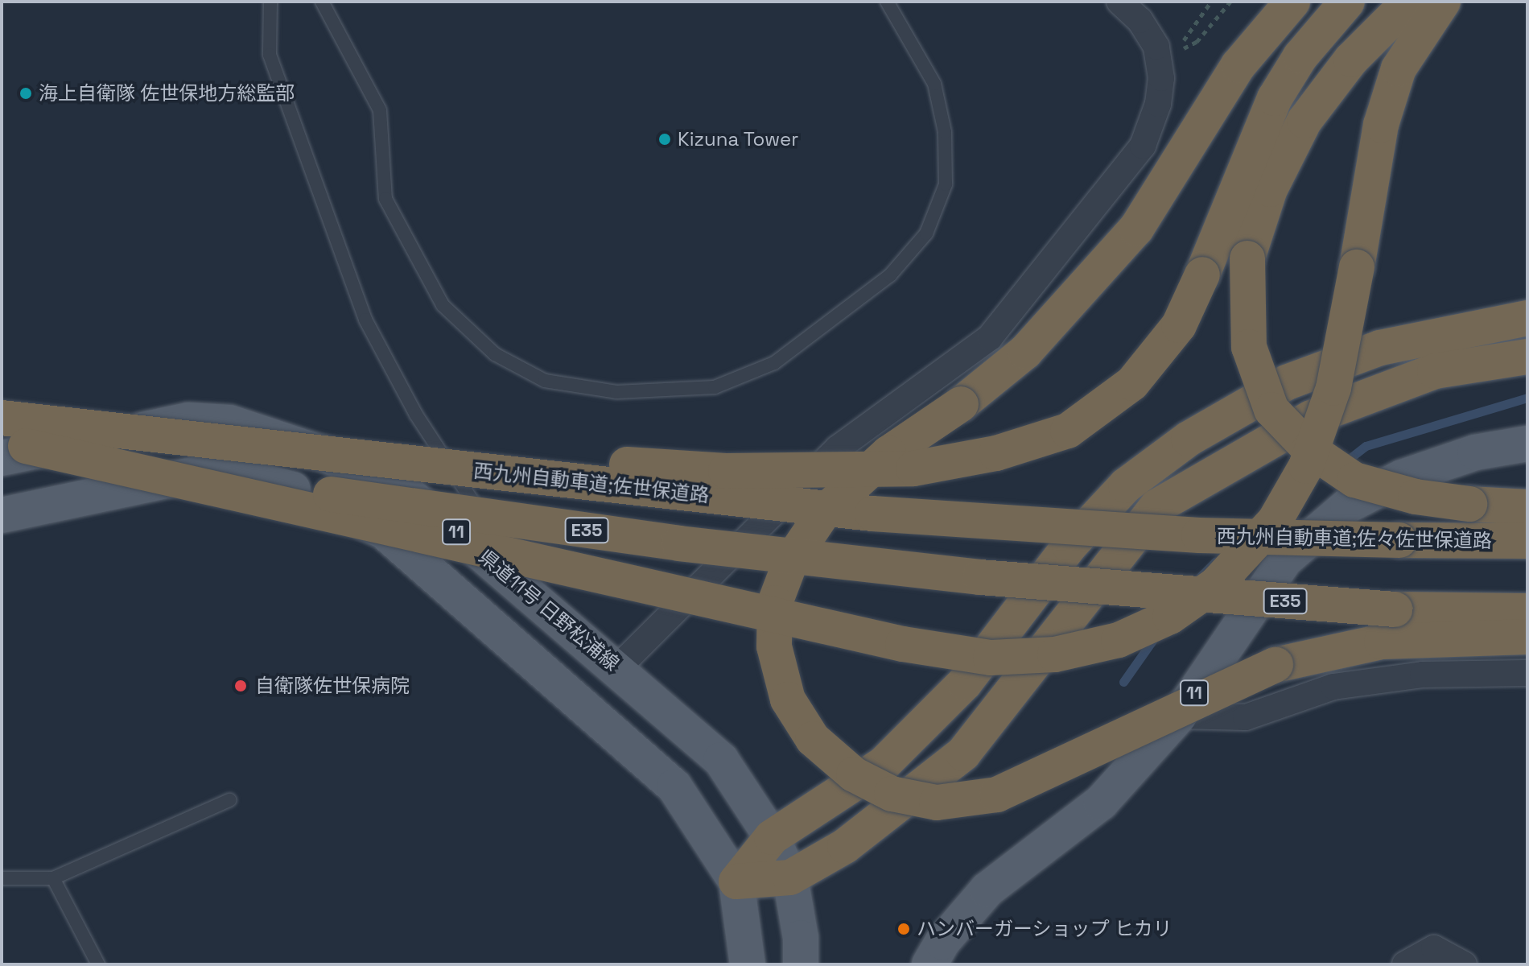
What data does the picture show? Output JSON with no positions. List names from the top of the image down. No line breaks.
{"streets":{"highway":["西九州自動車道;佐世保道路","E35","西九州自動車道;佐々佐世保道路"],"main road":["11","県道11号 日野松浦線"]},"crossings":[["西九州自動車道;佐世保道路","西九州自動車道;佐々佐世保道路"],["E35","県道11号 日野松浦線"]],"places":["海上自衛隊 佐世保地方総監部","Kizuna Tower","自衛隊佐世保病院","ハンバーガーショップ ヒカリ"]}
